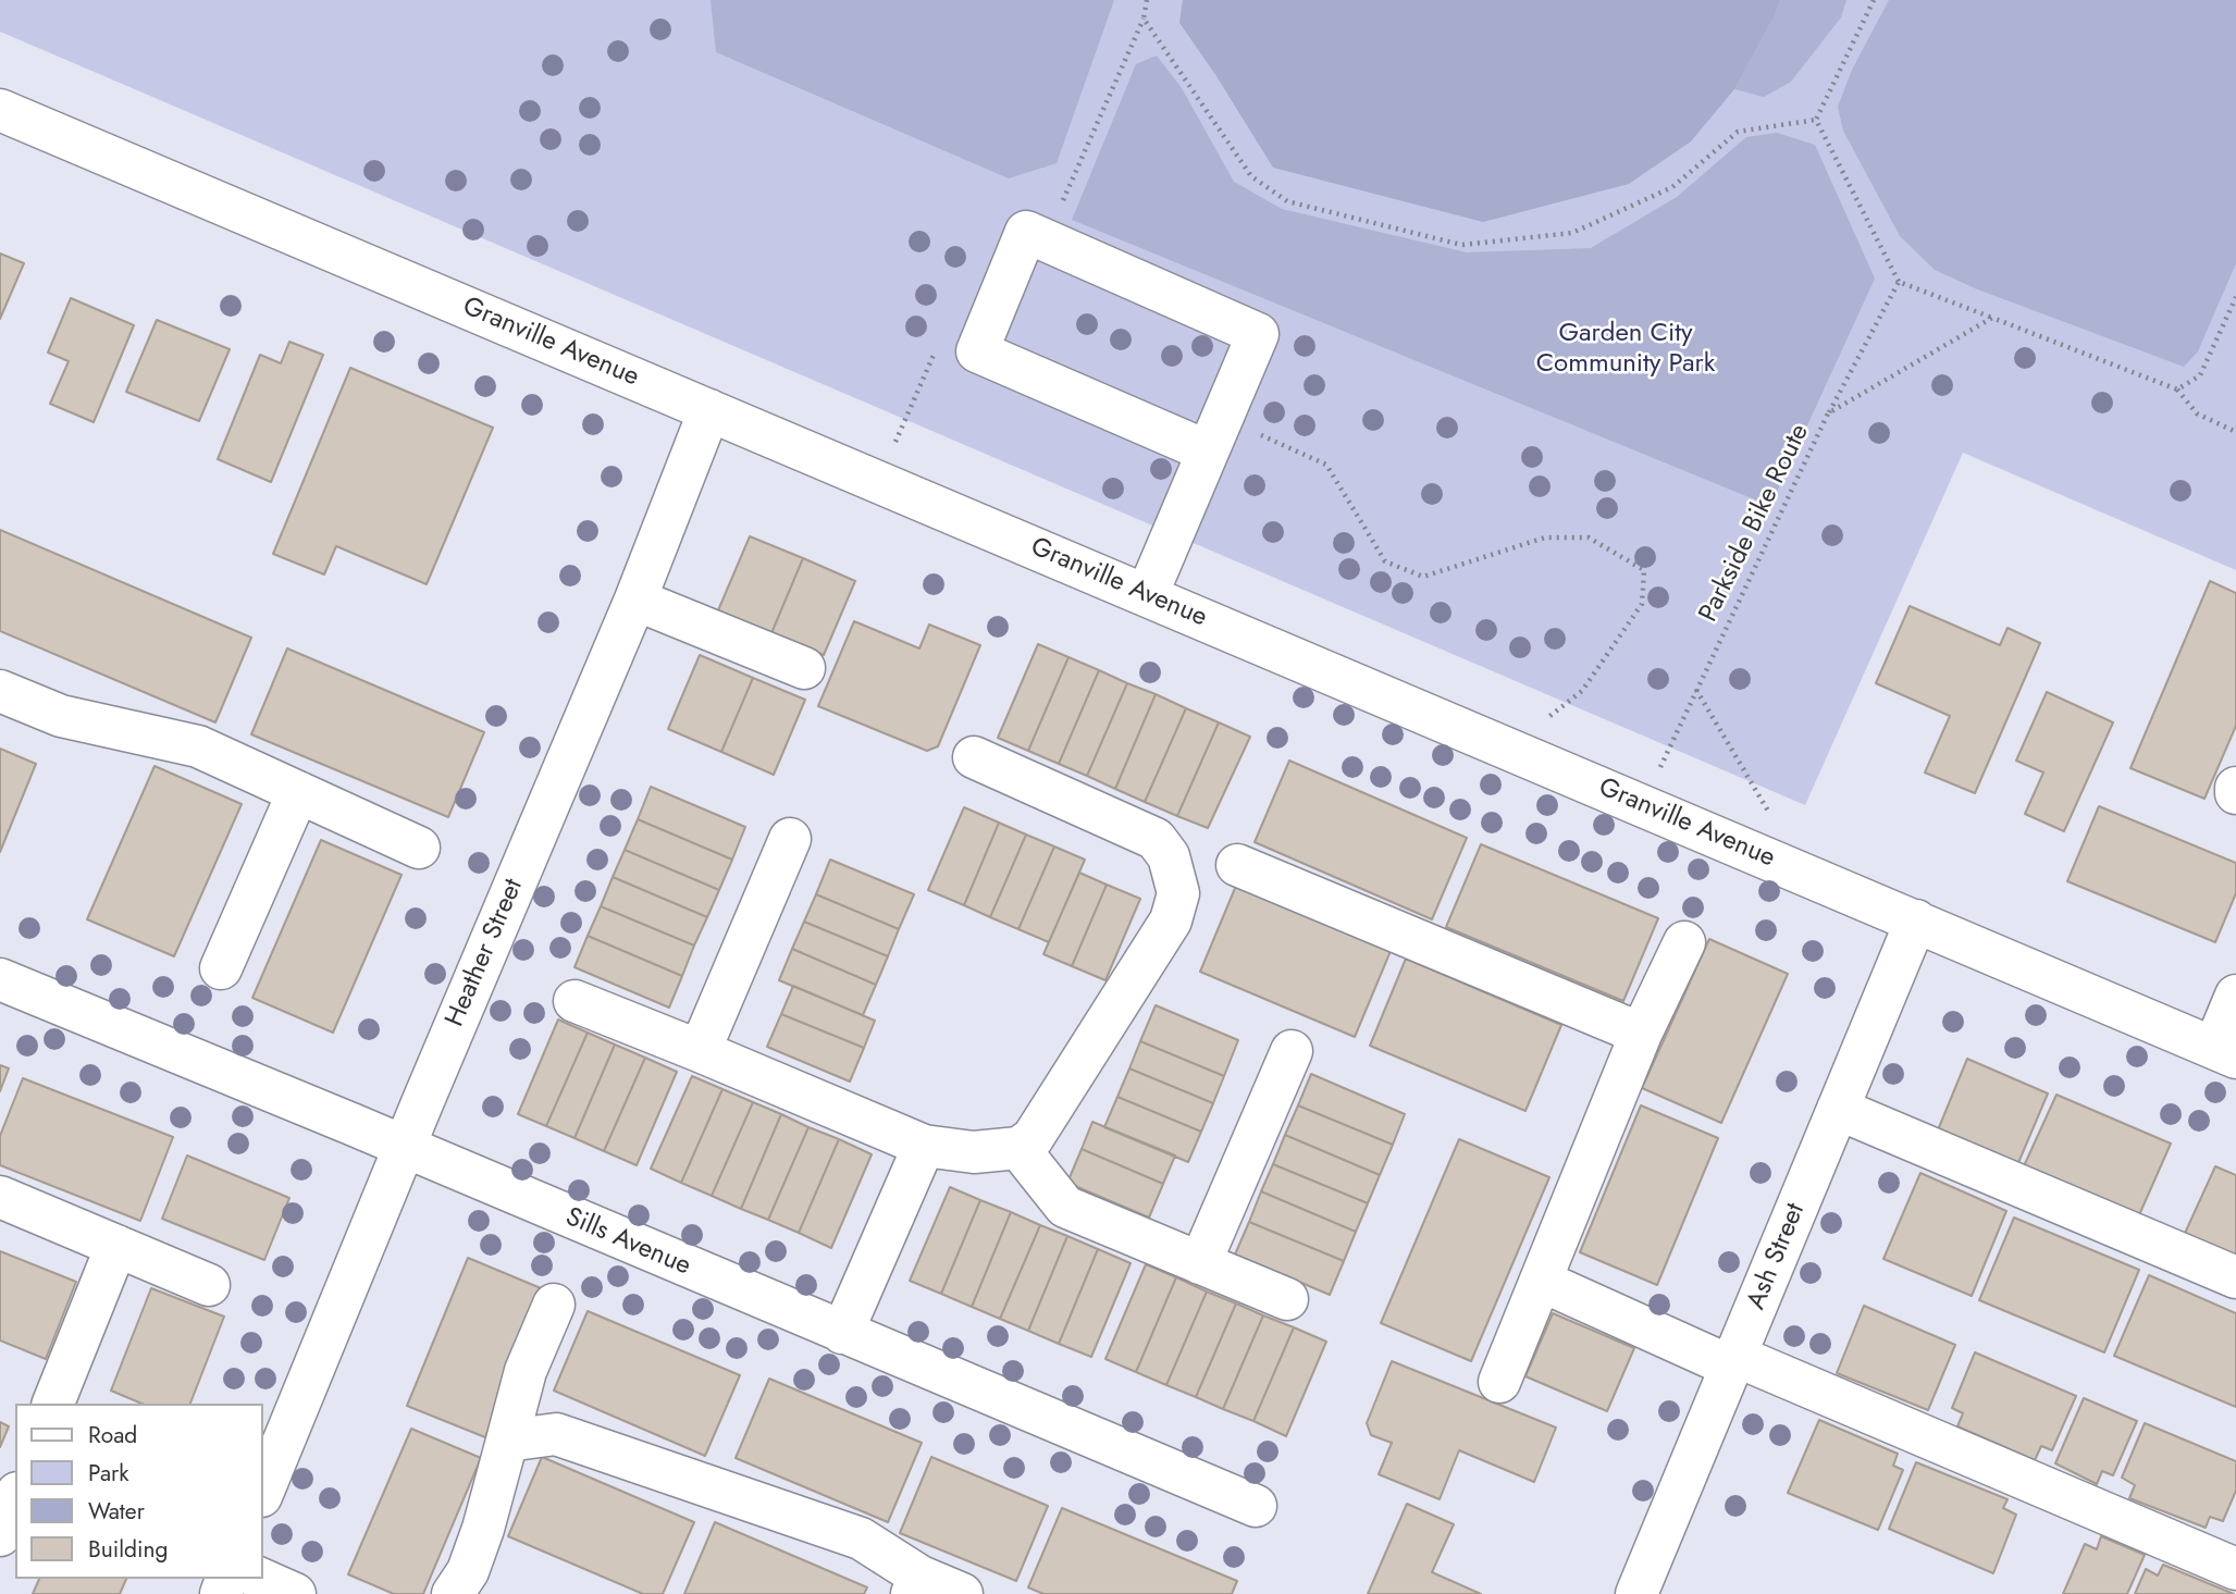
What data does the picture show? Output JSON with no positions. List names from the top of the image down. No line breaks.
{"streets":{"street":["Granville Avenue","Heather Street","Sills Avenue","Ash Street"],"path":["Parkside Bike Route"]},"crossings":[["Granville Avenue","Parkside Bike Route"],["Granville Avenue","Heather Street"],["Granville Avenue","Ash Street"],["Heather Street","Sills Avenue"]],"parks":["Garden City Community Park"],"legend":["Road","Park","Water","Building"]}
